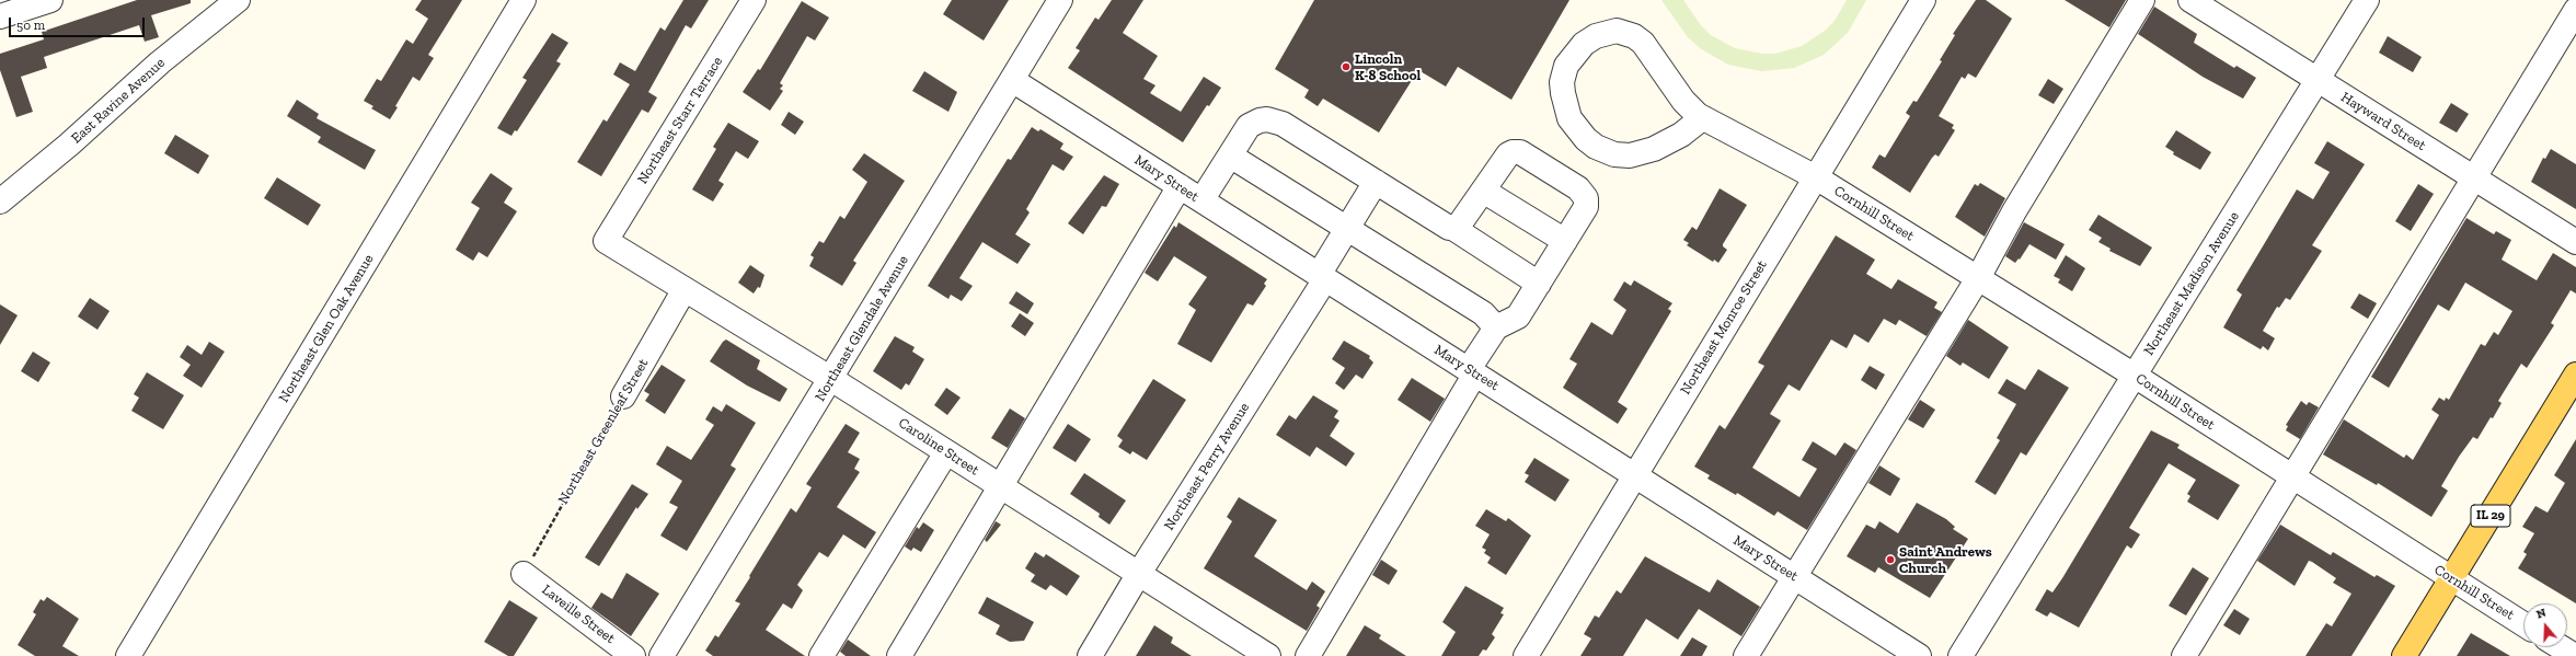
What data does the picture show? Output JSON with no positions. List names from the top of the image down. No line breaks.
{"streets":{"main road":["IL 29"],"street":["East Ravine Avenue","Northeast Starr Terrace","Hayward Street","Mary Street","Cornhill Street","Northeast Madison Avenue","Northeast Monroe Street","Northeast Glen Oak Avenue","Northeast Glendale Avenue","Northeast Greenleaf Street","Caroline Street","Northeast Perry Avenue","Laveille Street"]},"crossings":[["Northeast Starr Terrace","Caroline Street"],["Hayward Street","Northeast Madison Avenue"],["Mary Street","Northeast Monroe Street"],["Mary Street","Northeast Glendale Avenue"],["Mary Street","Northeast Perry Avenue"],["Cornhill Street","Northeast Madison Avenue"],["Cornhill Street","Northeast Monroe Street"],["Cornhill Street","IL 29"],["Northeast Glendale Avenue","Caroline Street"],["Northeast Greenleaf Street","Caroline Street"],["Northeast Greenleaf Street","Laveille Street"],["Caroline Street","Northeast Perry Avenue"]],"places":["Lincoln K-8 School","Saint Andrews Church"],"scale_bar":"50 m","north":"top"}
